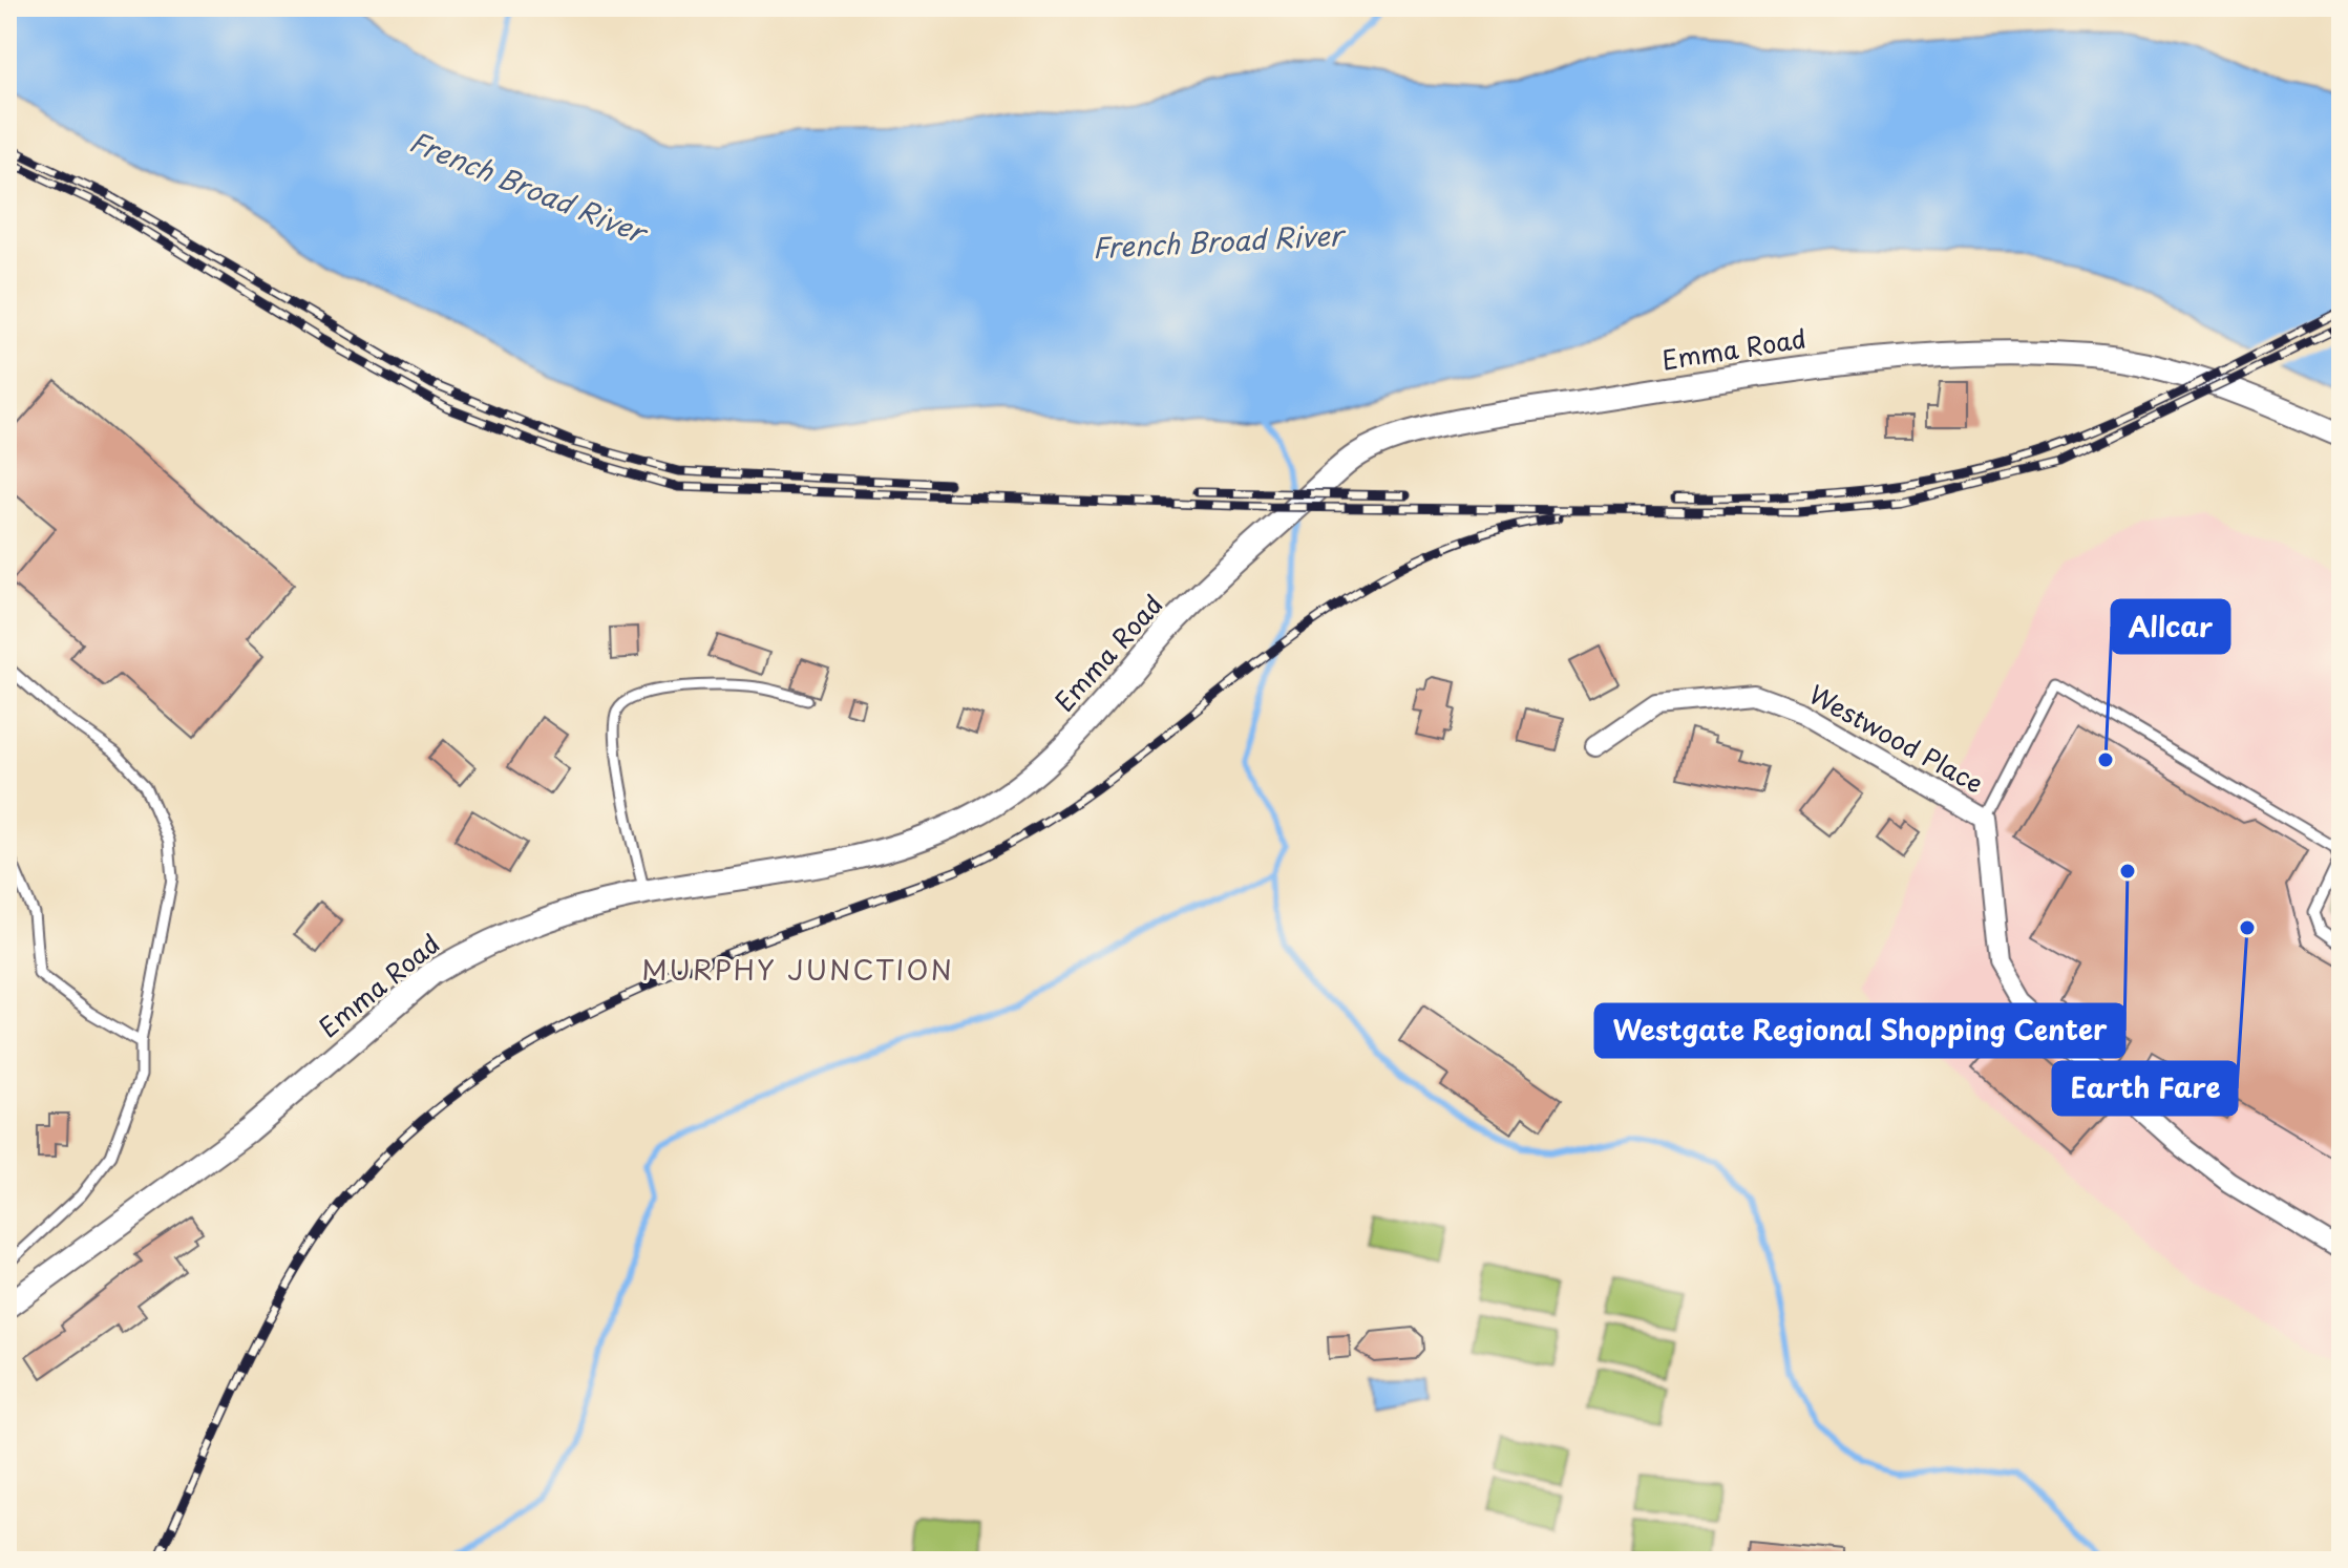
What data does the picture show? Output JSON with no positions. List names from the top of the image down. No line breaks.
{"streets":{"street":["Emma Road","Westwood Place"]},"districts":["MURPHY JUNCTION"],"water":["French Broad River"],"places":["Allcar","Westgate Regional Shopping Center","Earth Fare"]}
